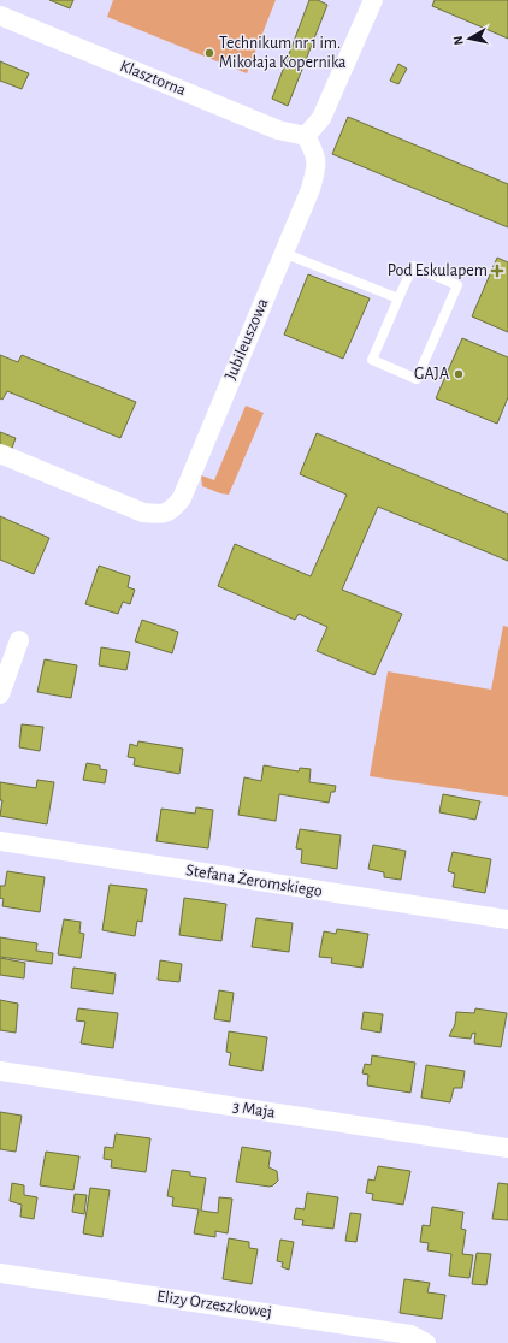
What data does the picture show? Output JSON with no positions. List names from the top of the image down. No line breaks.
{"streets":{"street":["Klasztorna","Jubileuszowa","Stefana Żeromskiego","3 Maja","Elizy Orzeszkowej"]},"crossings":[["Klasztorna","Jubileuszowa"]],"places":{"other":["Technikum nr 1 im. Mikołaja Kopernika","GAJA"],"health":["Pod Eskulapem"]},"north":"left"}
